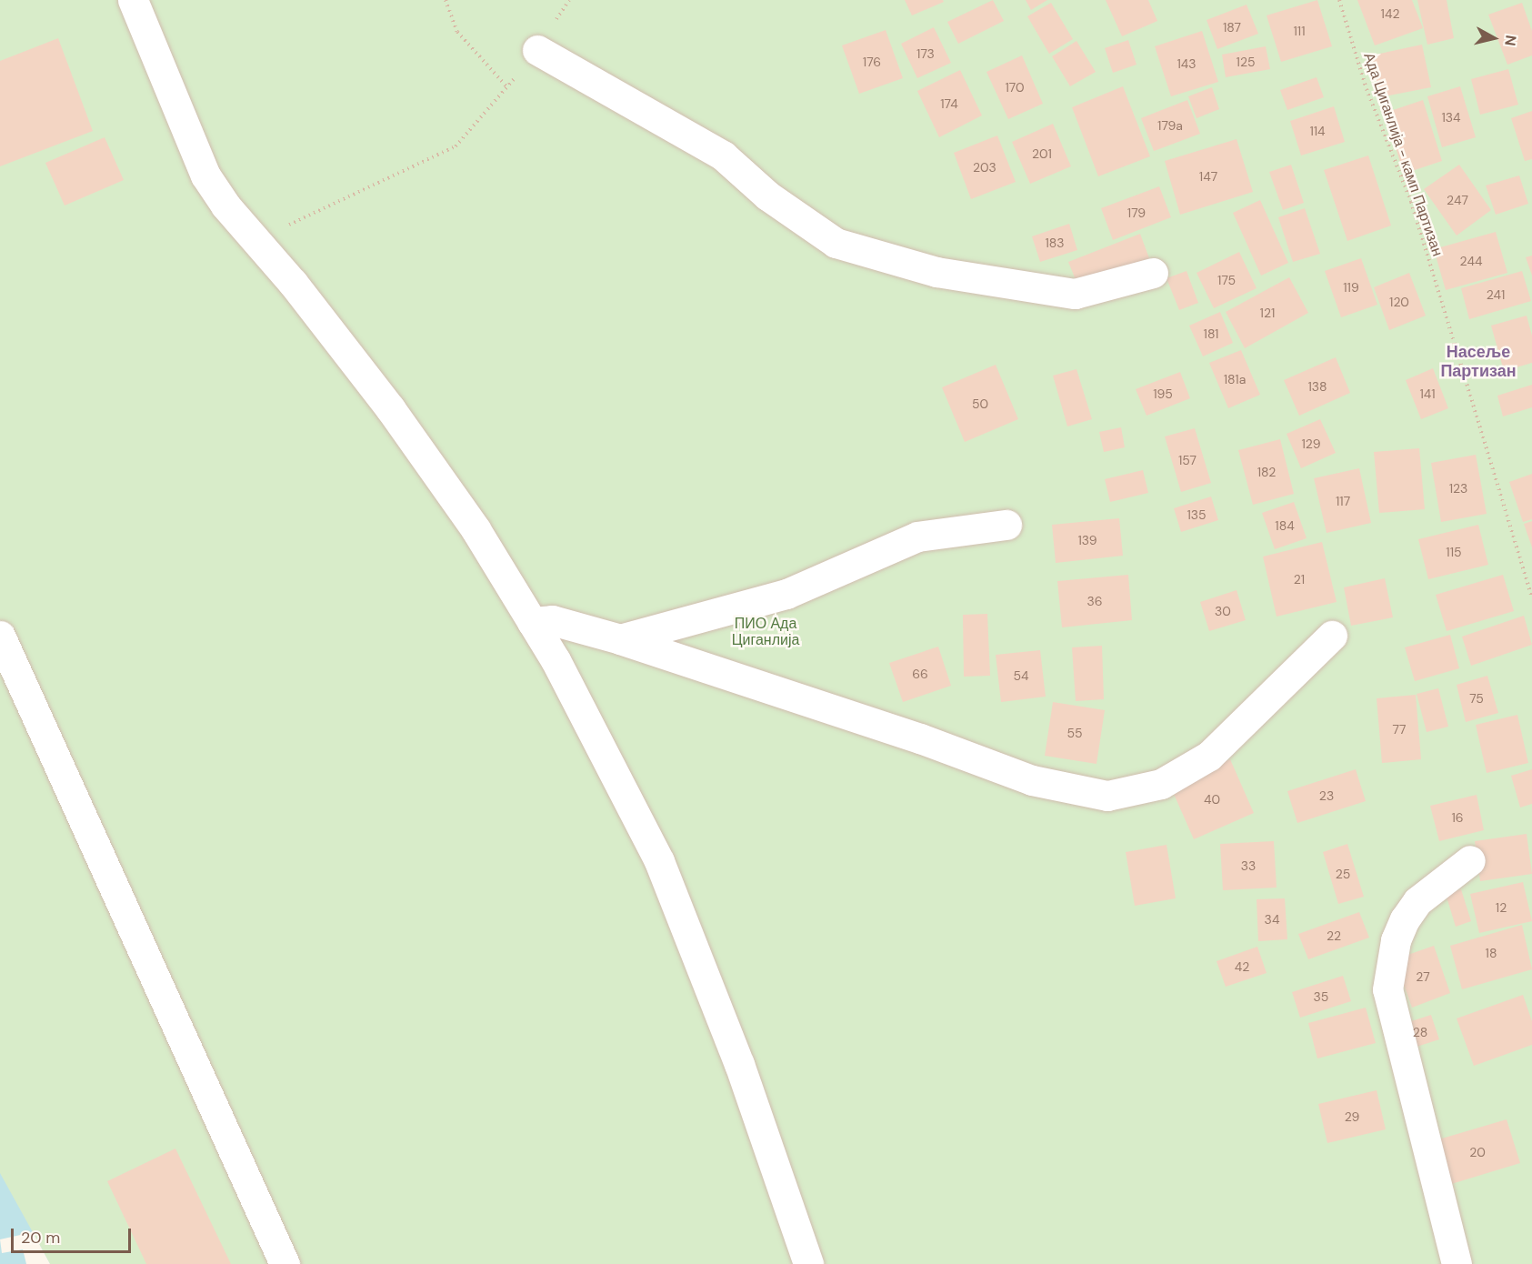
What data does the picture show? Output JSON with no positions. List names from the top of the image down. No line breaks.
{"streets":{"path":["Ада Циганлија - камп Партизан"]},"districts":["Насеље Партизан"],"parks":["ПИО Ада Циганлија"],"house_numbers":["142","187","111","173","176","125","143","170","174","134","179a","114","201","203","147","247","179","183","244","175","119","241","120","121","181","181a","138","195","141","50","129","157","182","123","117","135","184","139","115","21","36","30","66","54","75","77","55","23","40","16","33","25","12","34","22","18","42","27","35","28","29","20"],"scale_bar":"20 m","north":"right"}
